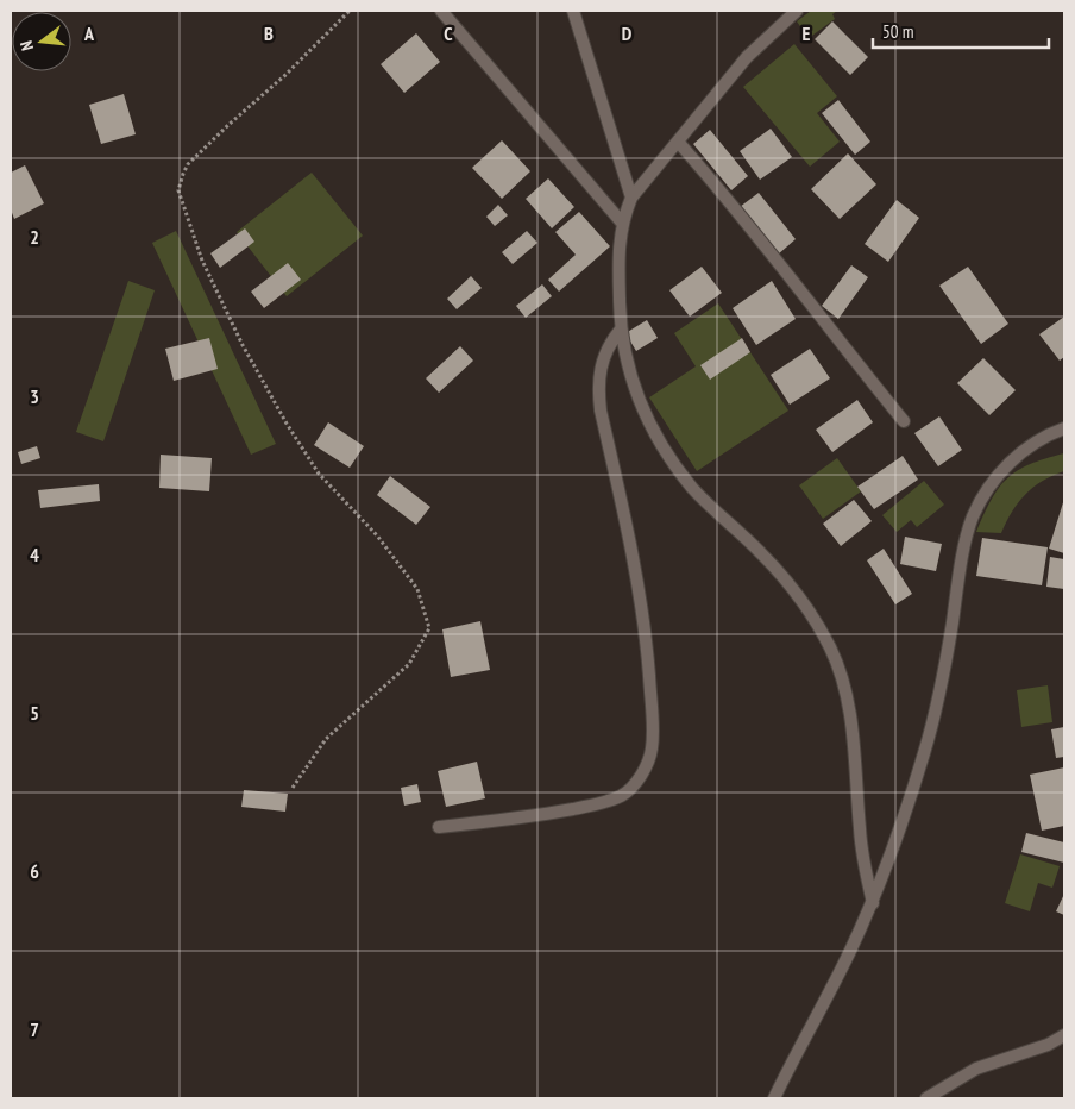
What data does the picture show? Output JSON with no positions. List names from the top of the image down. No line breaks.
{"scale_bar":"50 m","north":"left","grid":{"columns":["A","B","C","D","E"],"rows":["2","3","4","5","6","7"]}}
